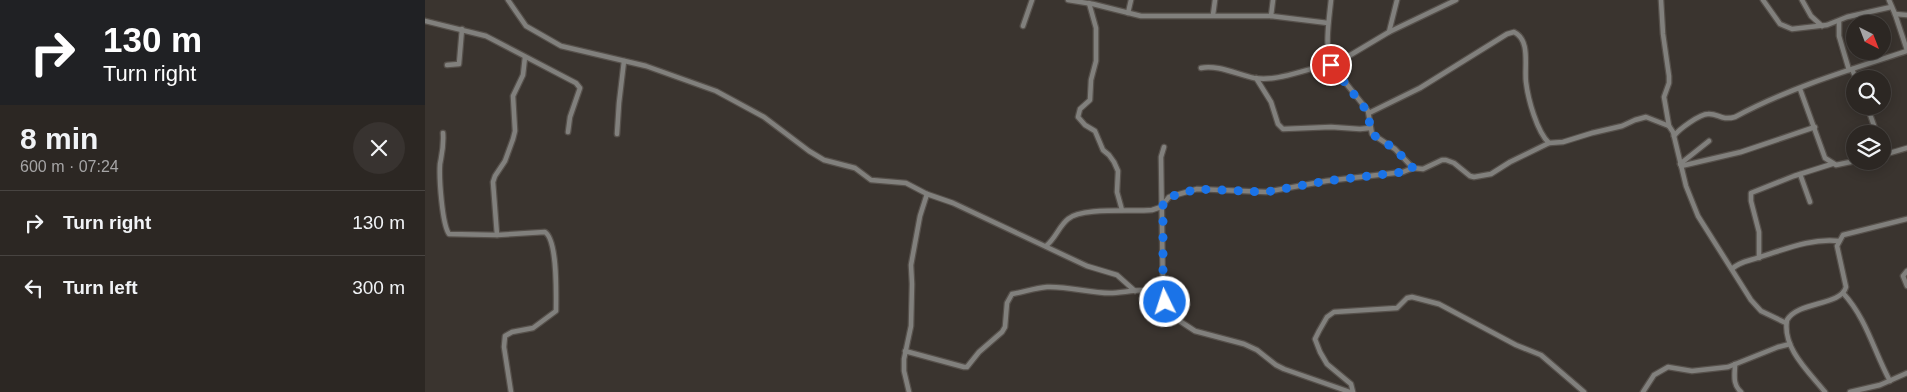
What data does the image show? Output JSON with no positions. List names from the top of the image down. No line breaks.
{"north":"bottom right","page":{"turn":["130 m","Turn right"],"heading":["8 min","600 m · 07:24"],"list":[{"name":"Turn right","value":"130 m"},{"name":"Turn left","value":"300 m"}]}}
